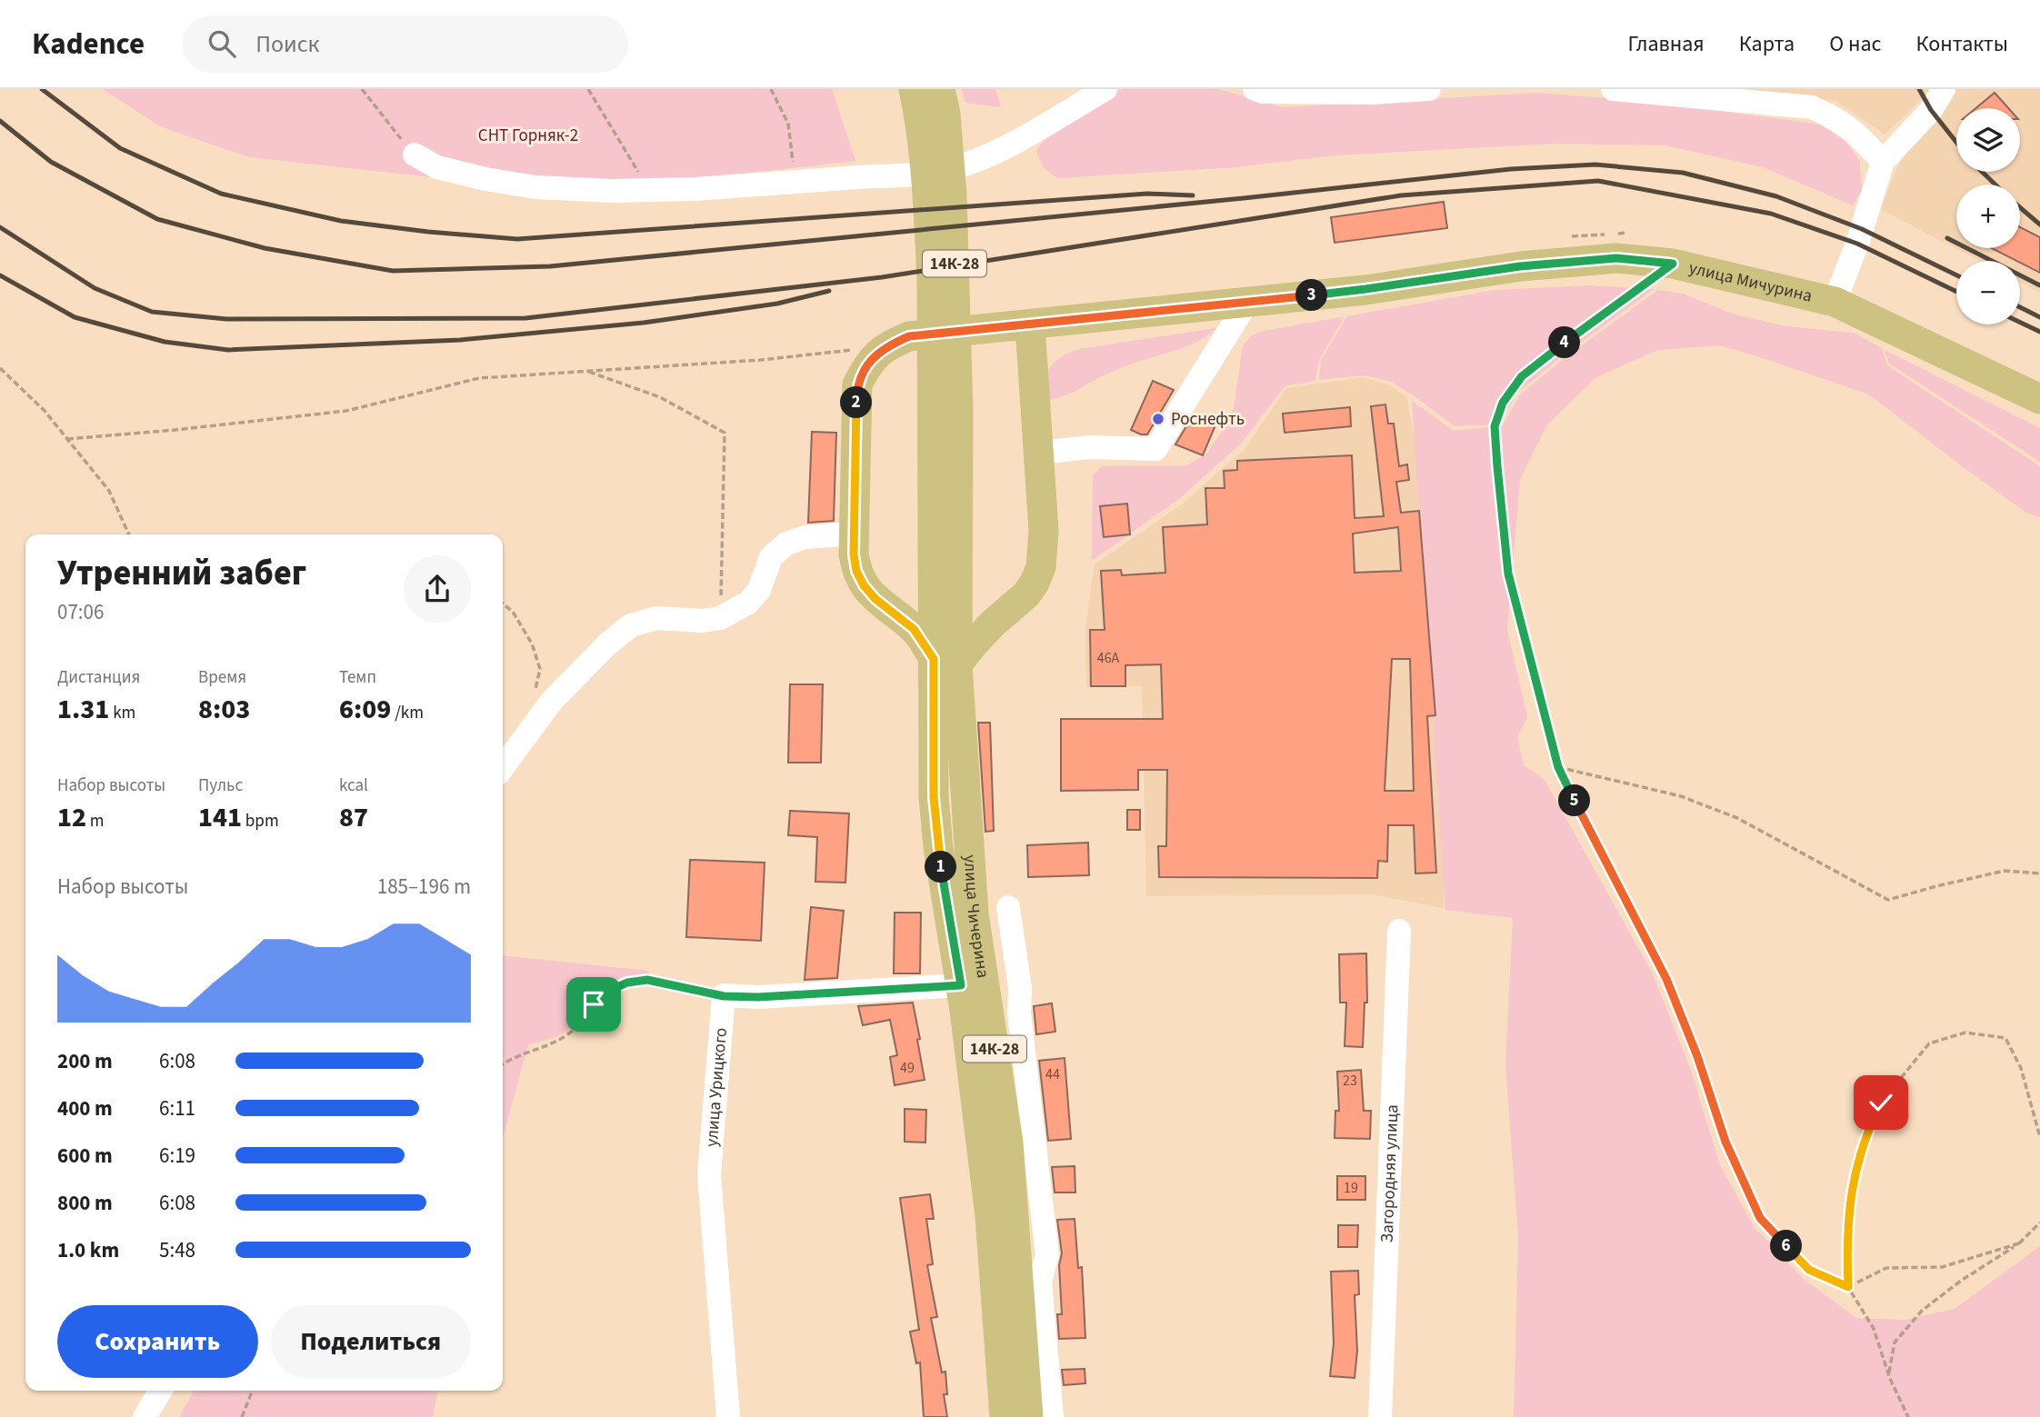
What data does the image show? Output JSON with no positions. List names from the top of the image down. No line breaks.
{"streets":{"main road":["14К-28","улица Мичурина","улица Чичерина"],"street":["улица Урицкого","Загородняя улица"]},"crossings":[["14К-28","улица Чичерина"]],"parks":["СНТ Горняк-2"],"places":["Роснефть"],"house_numbers":["46А","49","44","23","19"],"page":{"header":"Kadence","search":"Поиск","nav":["Главная","Карта","О нас","Контакты"],"map_buttons":["+","−"],"pins":["3","4","2","5","1","6"],"heading":["Утренний забег","07:06"],"stats":[["Дистанция","1.31 km"],["Время","8:03"],["Темп","6:09 /km"],["Набор высоты","12 m"],["Пульс","141 bpm"],["kcal","87"]],"chart":["Набор высоты","185–196 m"],"list":[{"name":"200 m","note":"6:08"},{"name":"400 m","note":"6:11"},{"name":"600 m","note":"6:19"},{"name":"800 m","note":"6:08"},{"name":"1.0 km","note":"5:48"}],"buttons":["Сохранить","Поделиться"]}}
